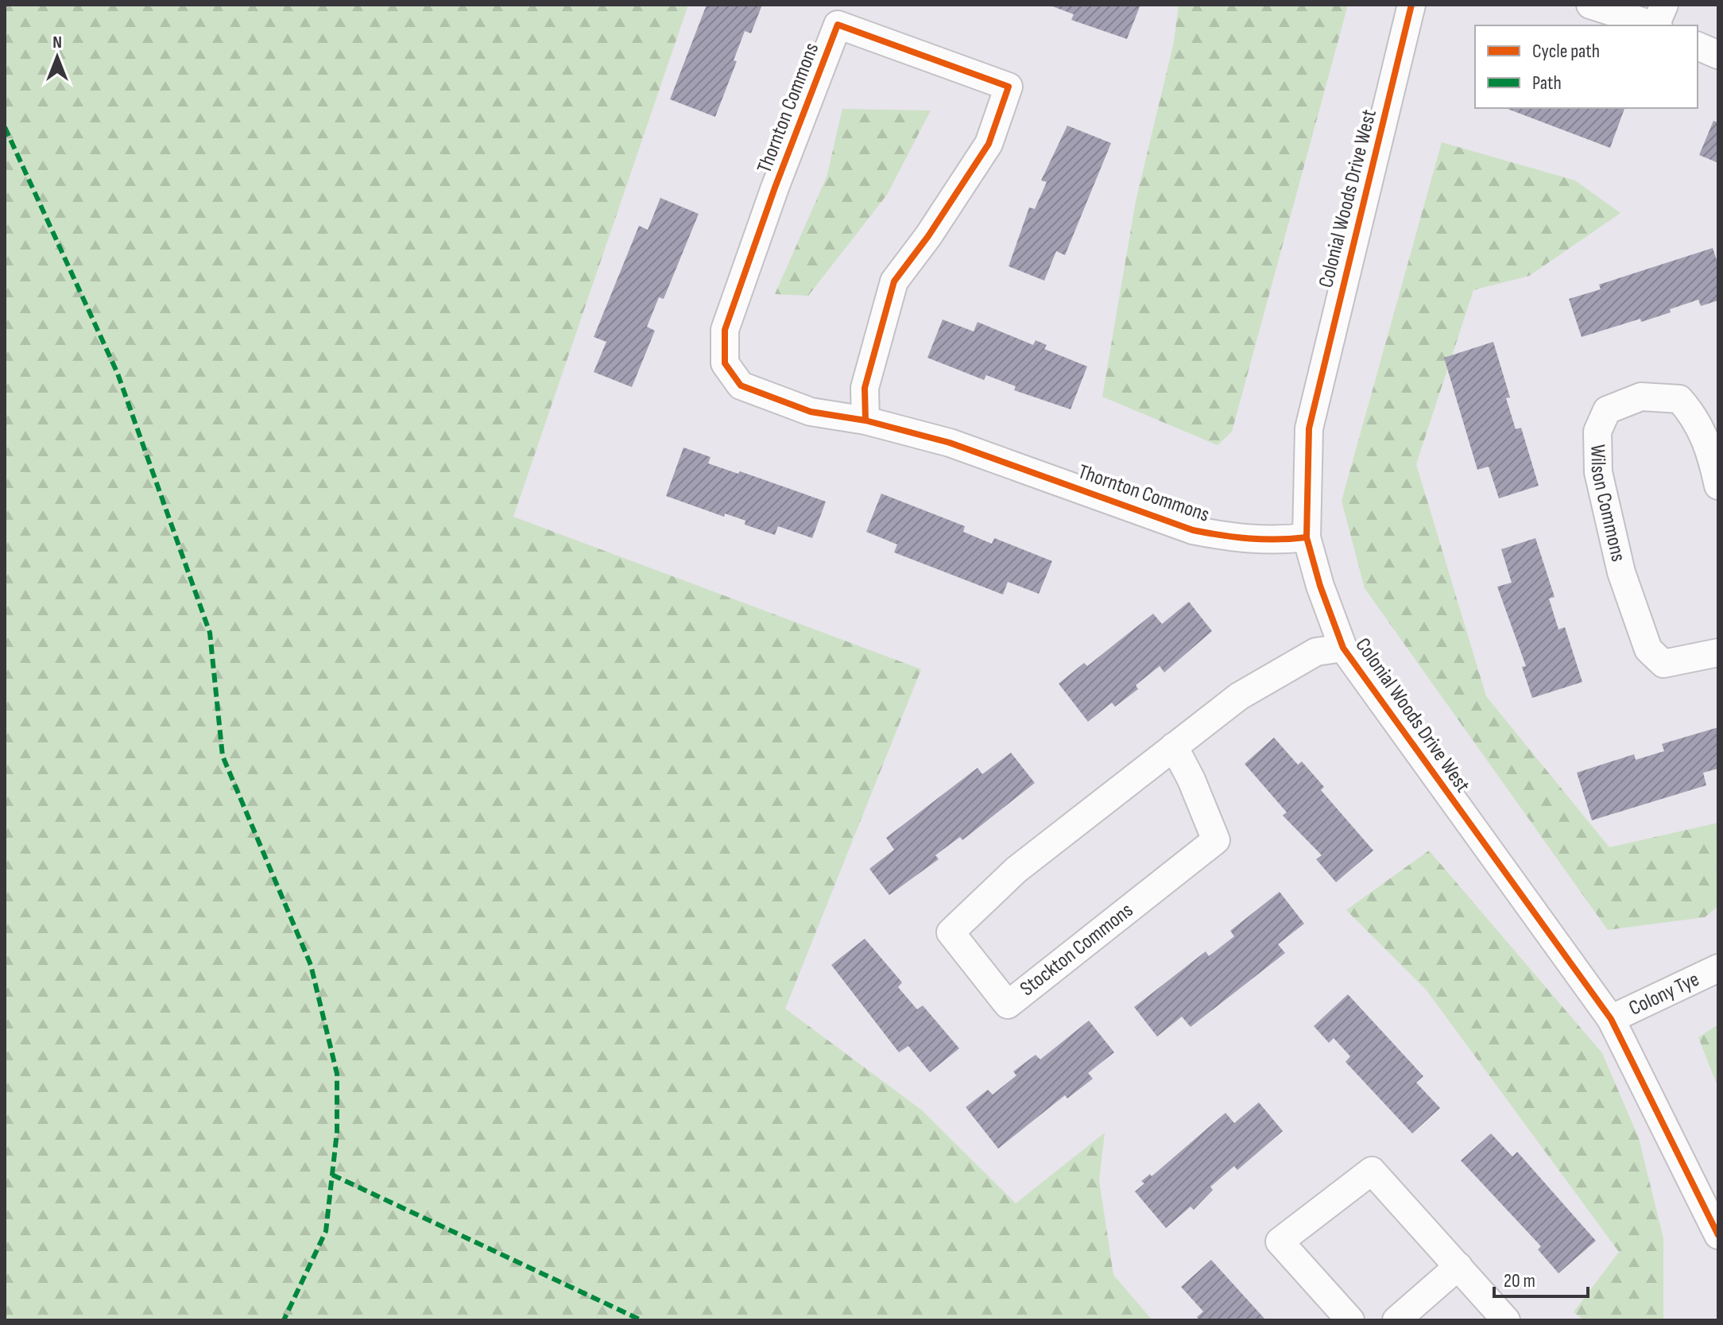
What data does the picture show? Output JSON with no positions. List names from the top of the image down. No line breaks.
{"streets":{"street":["Thornton Commons","Colonial Woods Drive West","Wilson Commons","Stockton Commons","Colony Tye"]},"crossings":[["Thornton Commons","Colonial Woods Drive West"],["Colonial Woods Drive West","Stockton Commons"],["Colonial Woods Drive West","Colony Tye"]],"legend":["Cycle path","Path"],"scale_bar":"20 m","north":"top"}
